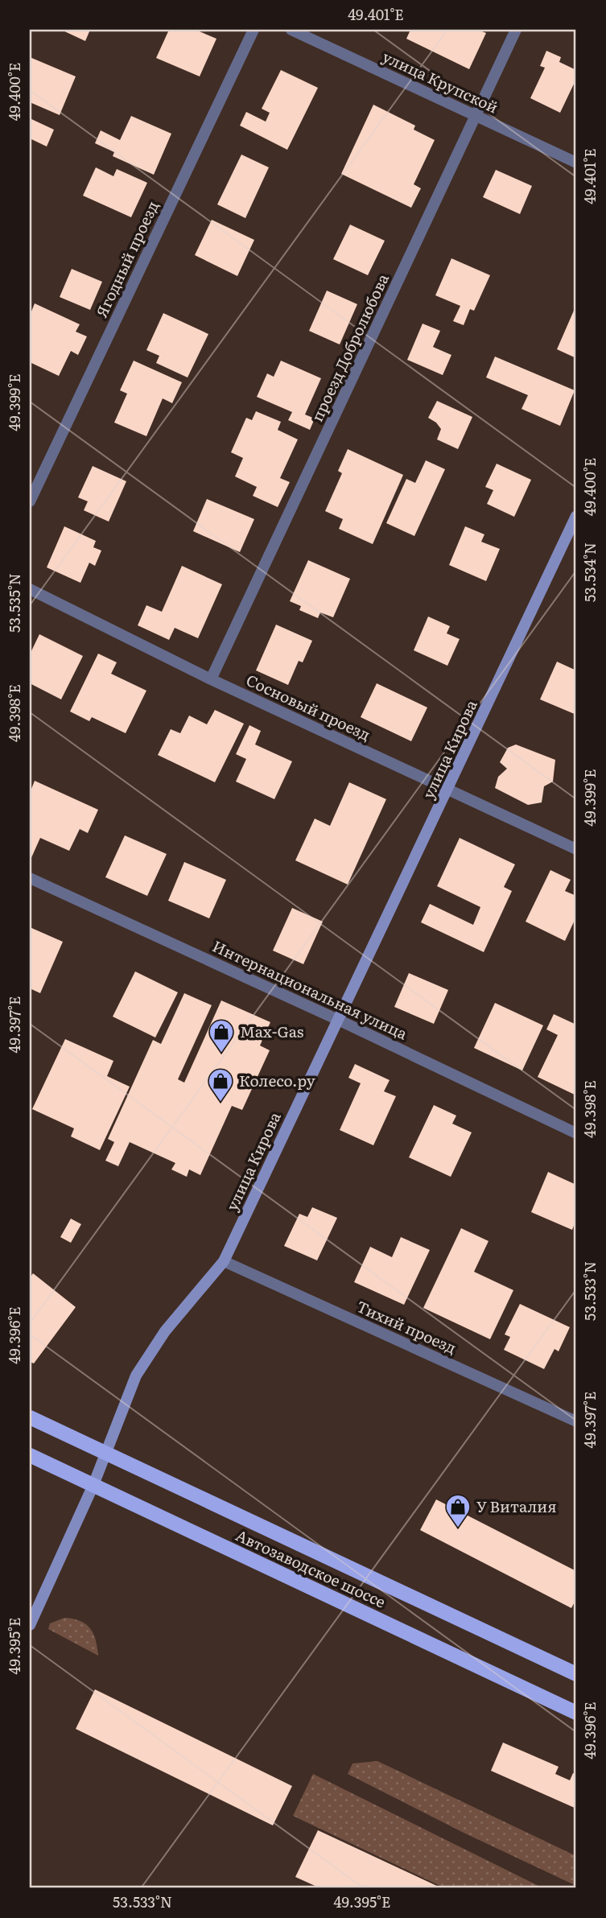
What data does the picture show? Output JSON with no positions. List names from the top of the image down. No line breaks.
{"streets":{"main road":["Автозаводское шоссе"],"street":["улица Крупской","Ягодный проезд","проезд Добролюбова","Сосновый проезд","улица Кирова","Интернациональная улица","Тихий проезд"]},"crossings":[["улица Крупской","проезд Добролюбова"],["проезд Добролюбова","Сосновый проезд"],["Сосновый проезд","улица Кирова"],["улица Кирова","Интернациональная улица"],["улица Кирова","Тихий проезд"],["улица Кирова","Автозаводское шоссе"]],"places":{"shop":["Max-Gas","Колесо.ру","У Виталия"]},"coordinates":["49.401°E","49.400°E","49.399°E","53.534°N","53.535°N","49.398°E","49.397°E","53.533°N","49.396°E","49.395°E"]}
